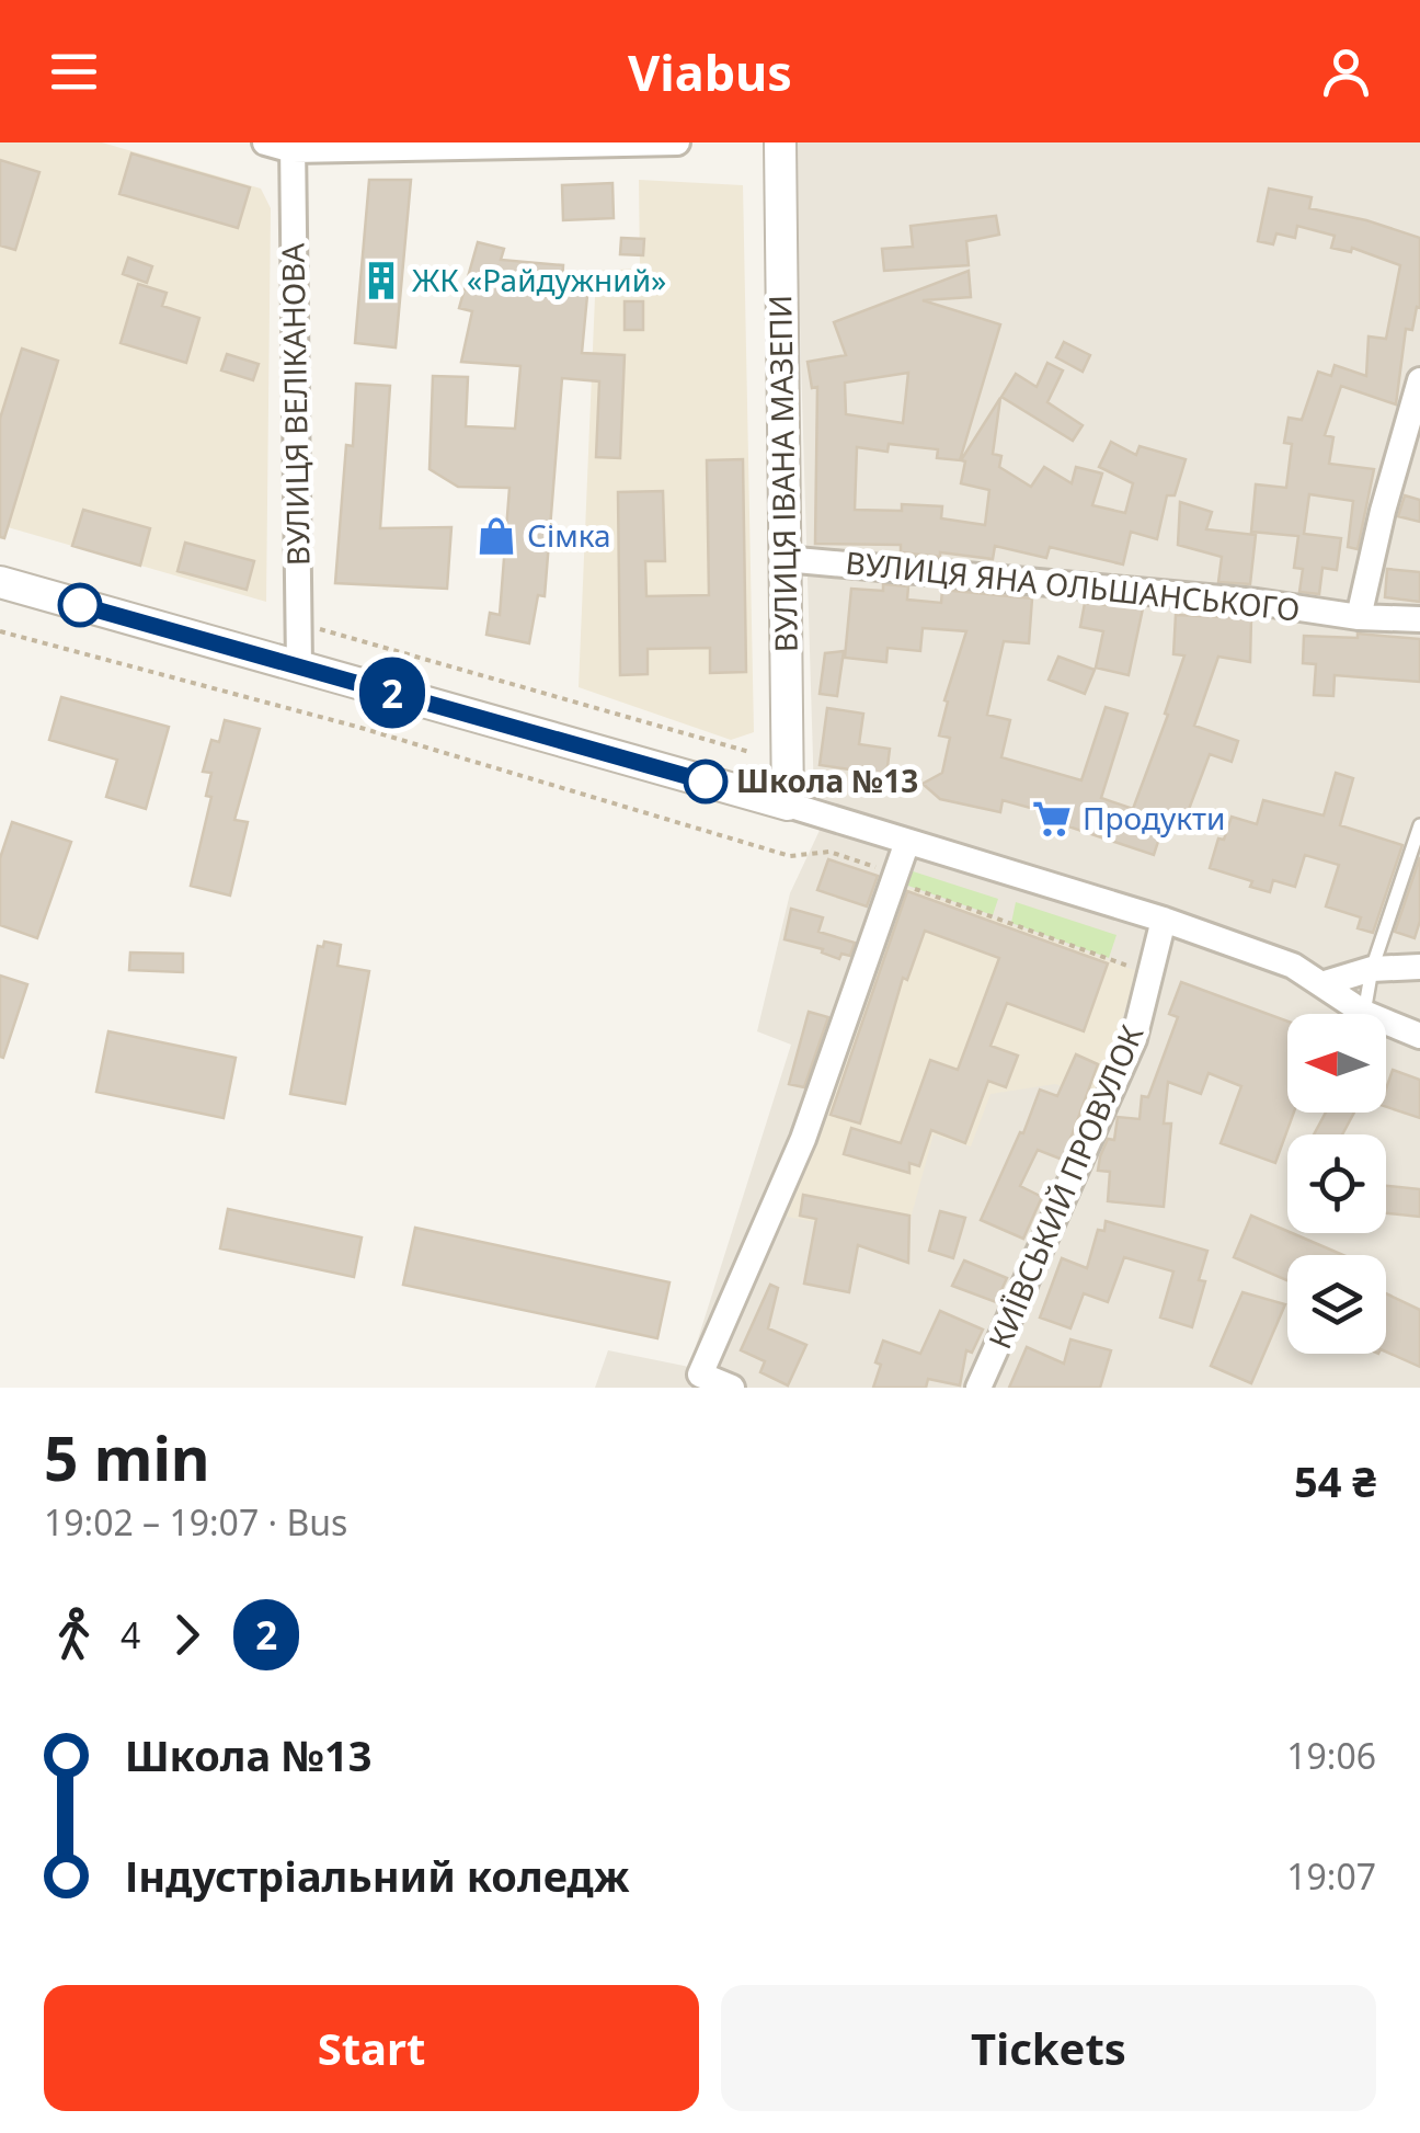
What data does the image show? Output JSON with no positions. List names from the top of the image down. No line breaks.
{"streets":{"street":["ВУЛИЦЯ ВЕЛІКАНОВА","ВУЛИЦЯ ІВАНА МАЗЕПИ","ВУЛИЦЯ ЯНА ОЛЬШАНСЬКОГО","КИЇВСЬКИЙ ПРОВУЛОК"]},"crossings":[["ВУЛИЦЯ ІВАНА МАЗЕПИ","ВУЛИЦЯ ЯНА ОЛЬШАНСЬКОГО"]],"places":{"building":["ЖК «Райдужний»"],"shop":["Сімка"],"other":["Школа №13"],"supermarket":["Продукти"]},"lines":["bus line 2"],"north":"left","page":{"header":"Viabus","on_map":"2","heading":["5 min","19:02 – 19:07 · Bus","54 ₴"],"legs":["4","2"],"list":[{"name":"Школа №13","value":"19:06"},{"name":"Індустріальний коледж","value":"19:07"}],"buttons":["Start","Tickets"]}}
